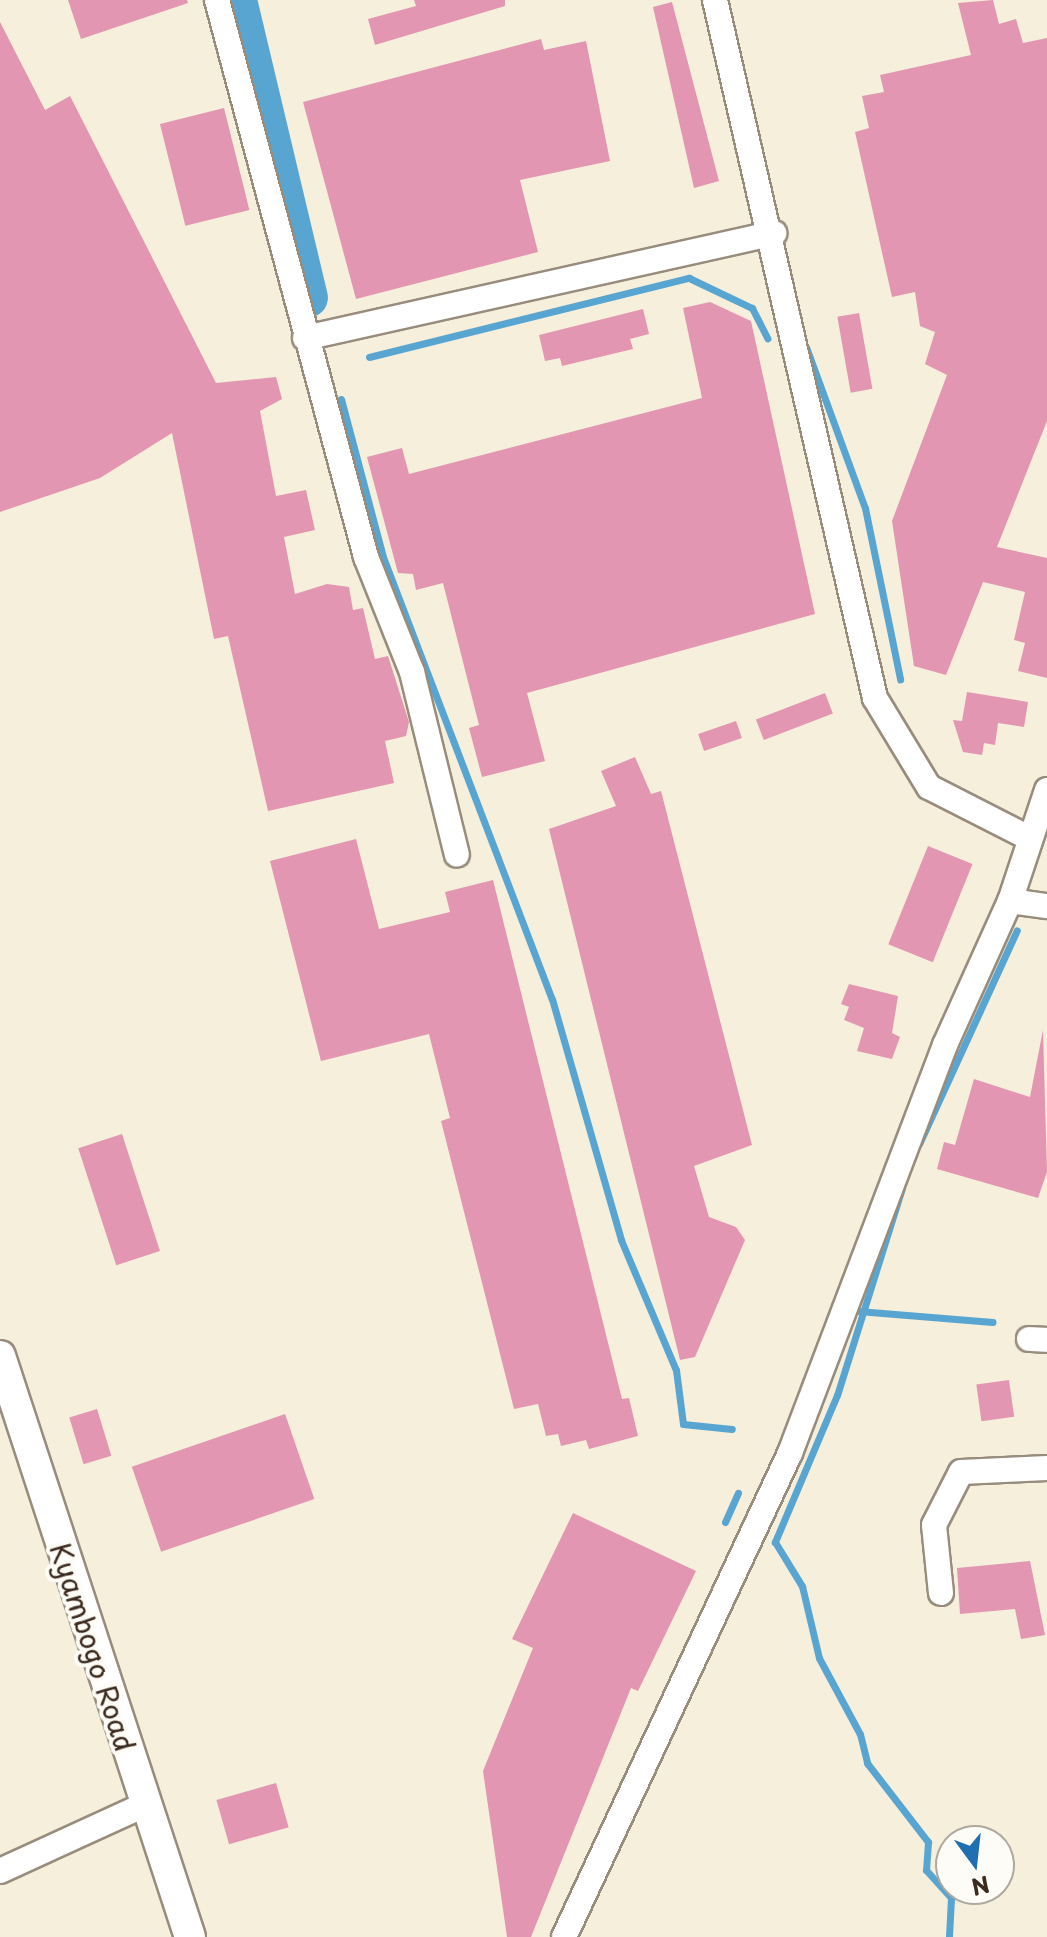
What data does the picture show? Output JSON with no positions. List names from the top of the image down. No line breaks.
{"streets":{"street":["Kyambogo Road"]},"north":"bottom"}
